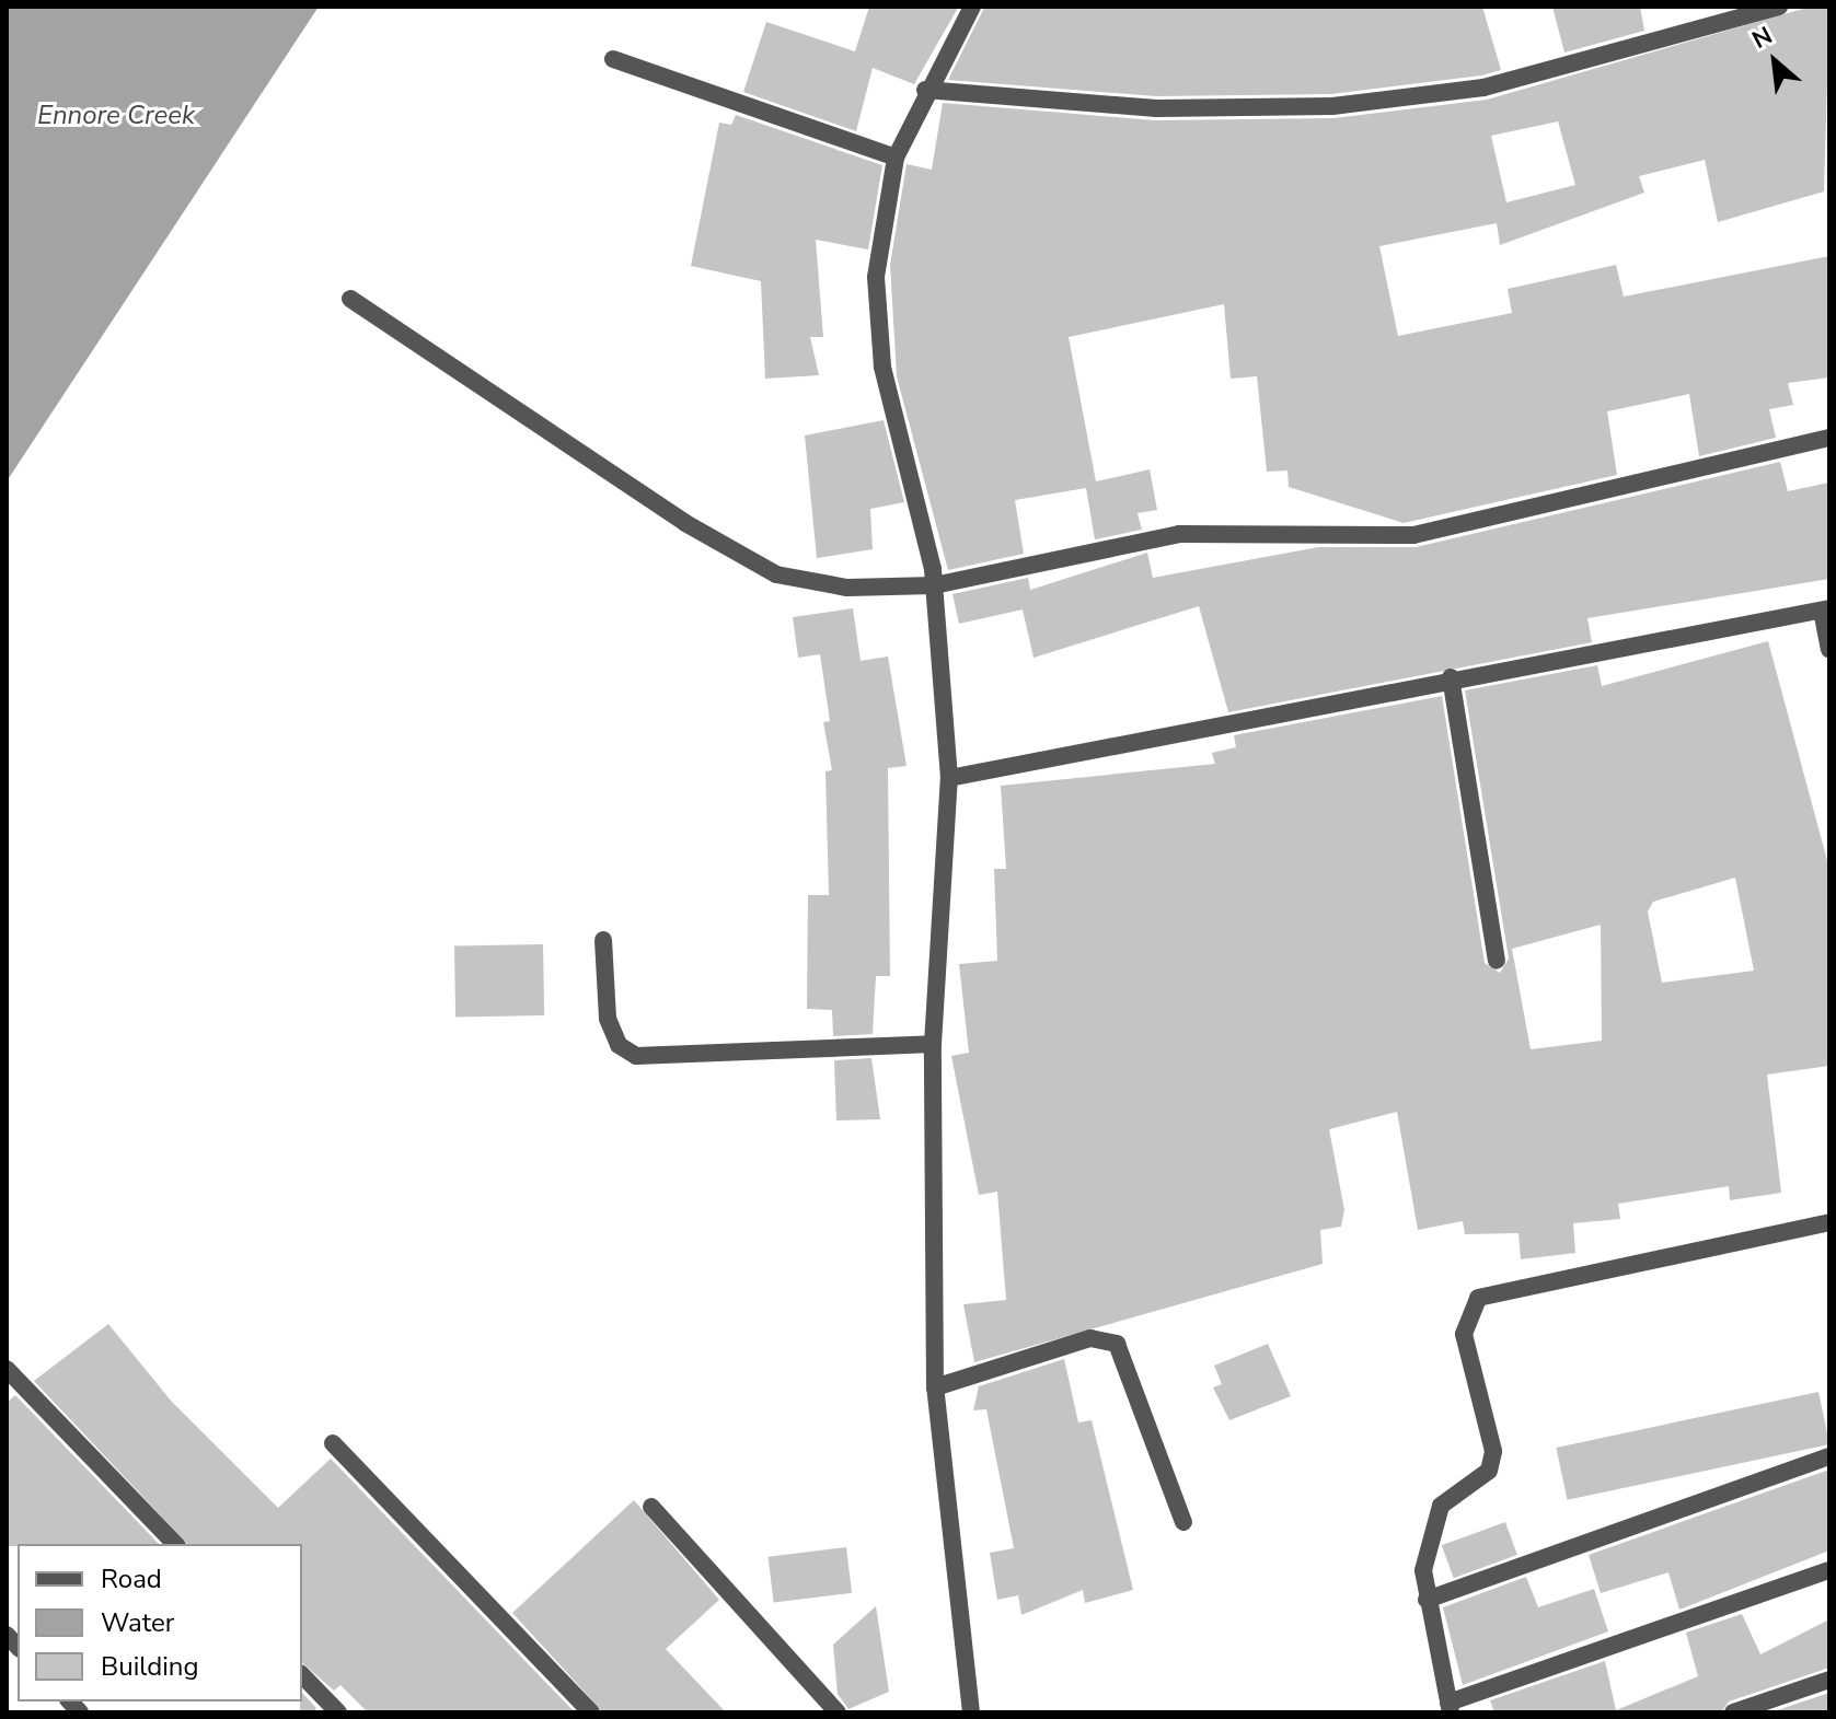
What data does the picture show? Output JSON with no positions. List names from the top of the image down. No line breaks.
{"water":["Ennore Creek"],"legend":["Road","Water","Building"],"north":"top left"}
